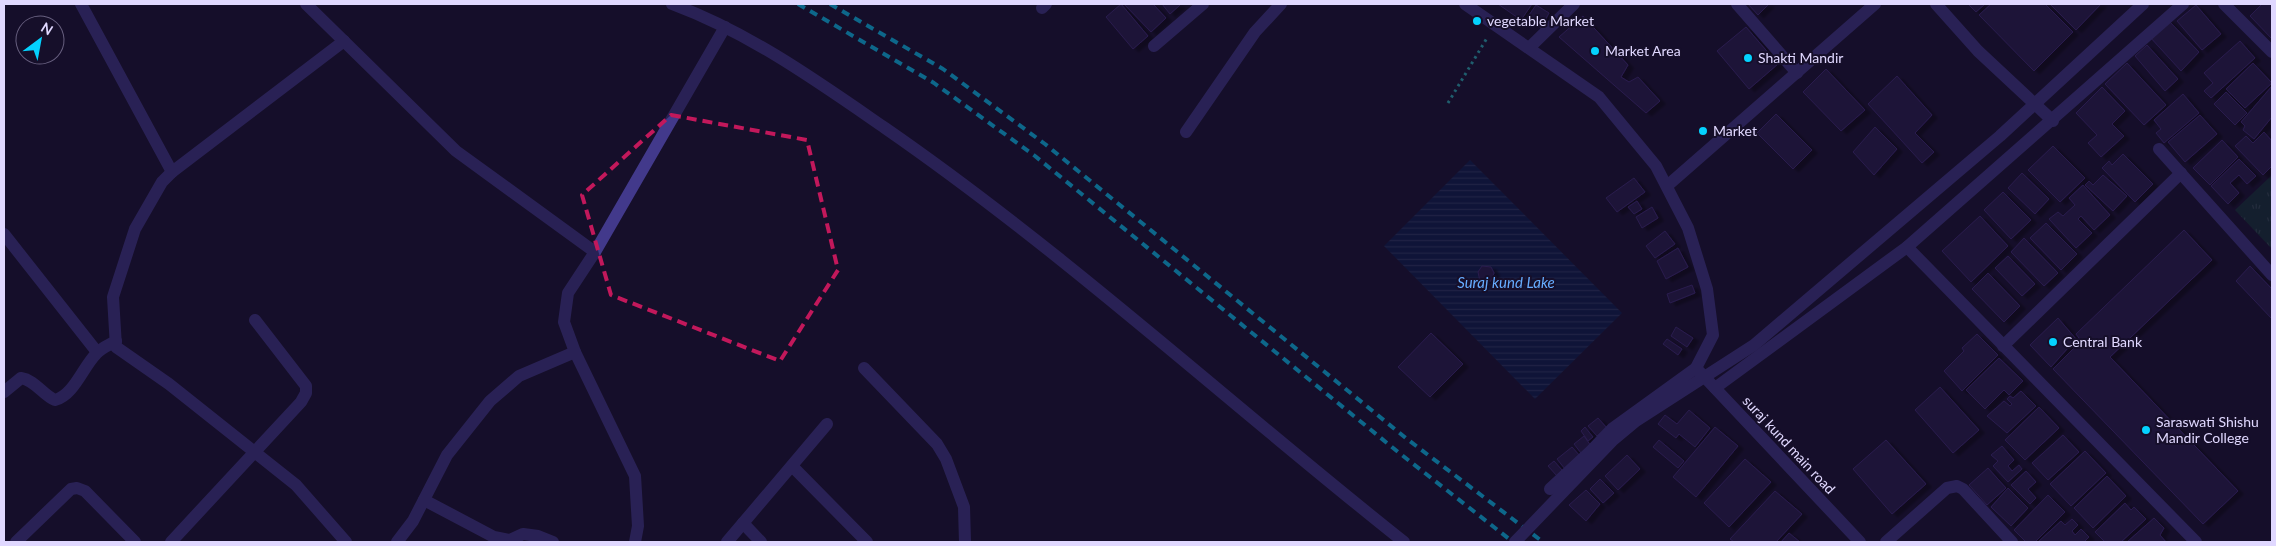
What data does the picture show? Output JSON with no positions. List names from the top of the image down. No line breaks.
{"streets":{"street":["suraj kund main road"]},"water":["Suraj kund Lake"],"places":["vegetable Market","Market Area","Shakti Mandir","Market","Central Bank","Saraswati Shishu Mandir College"],"north":"top right"}
